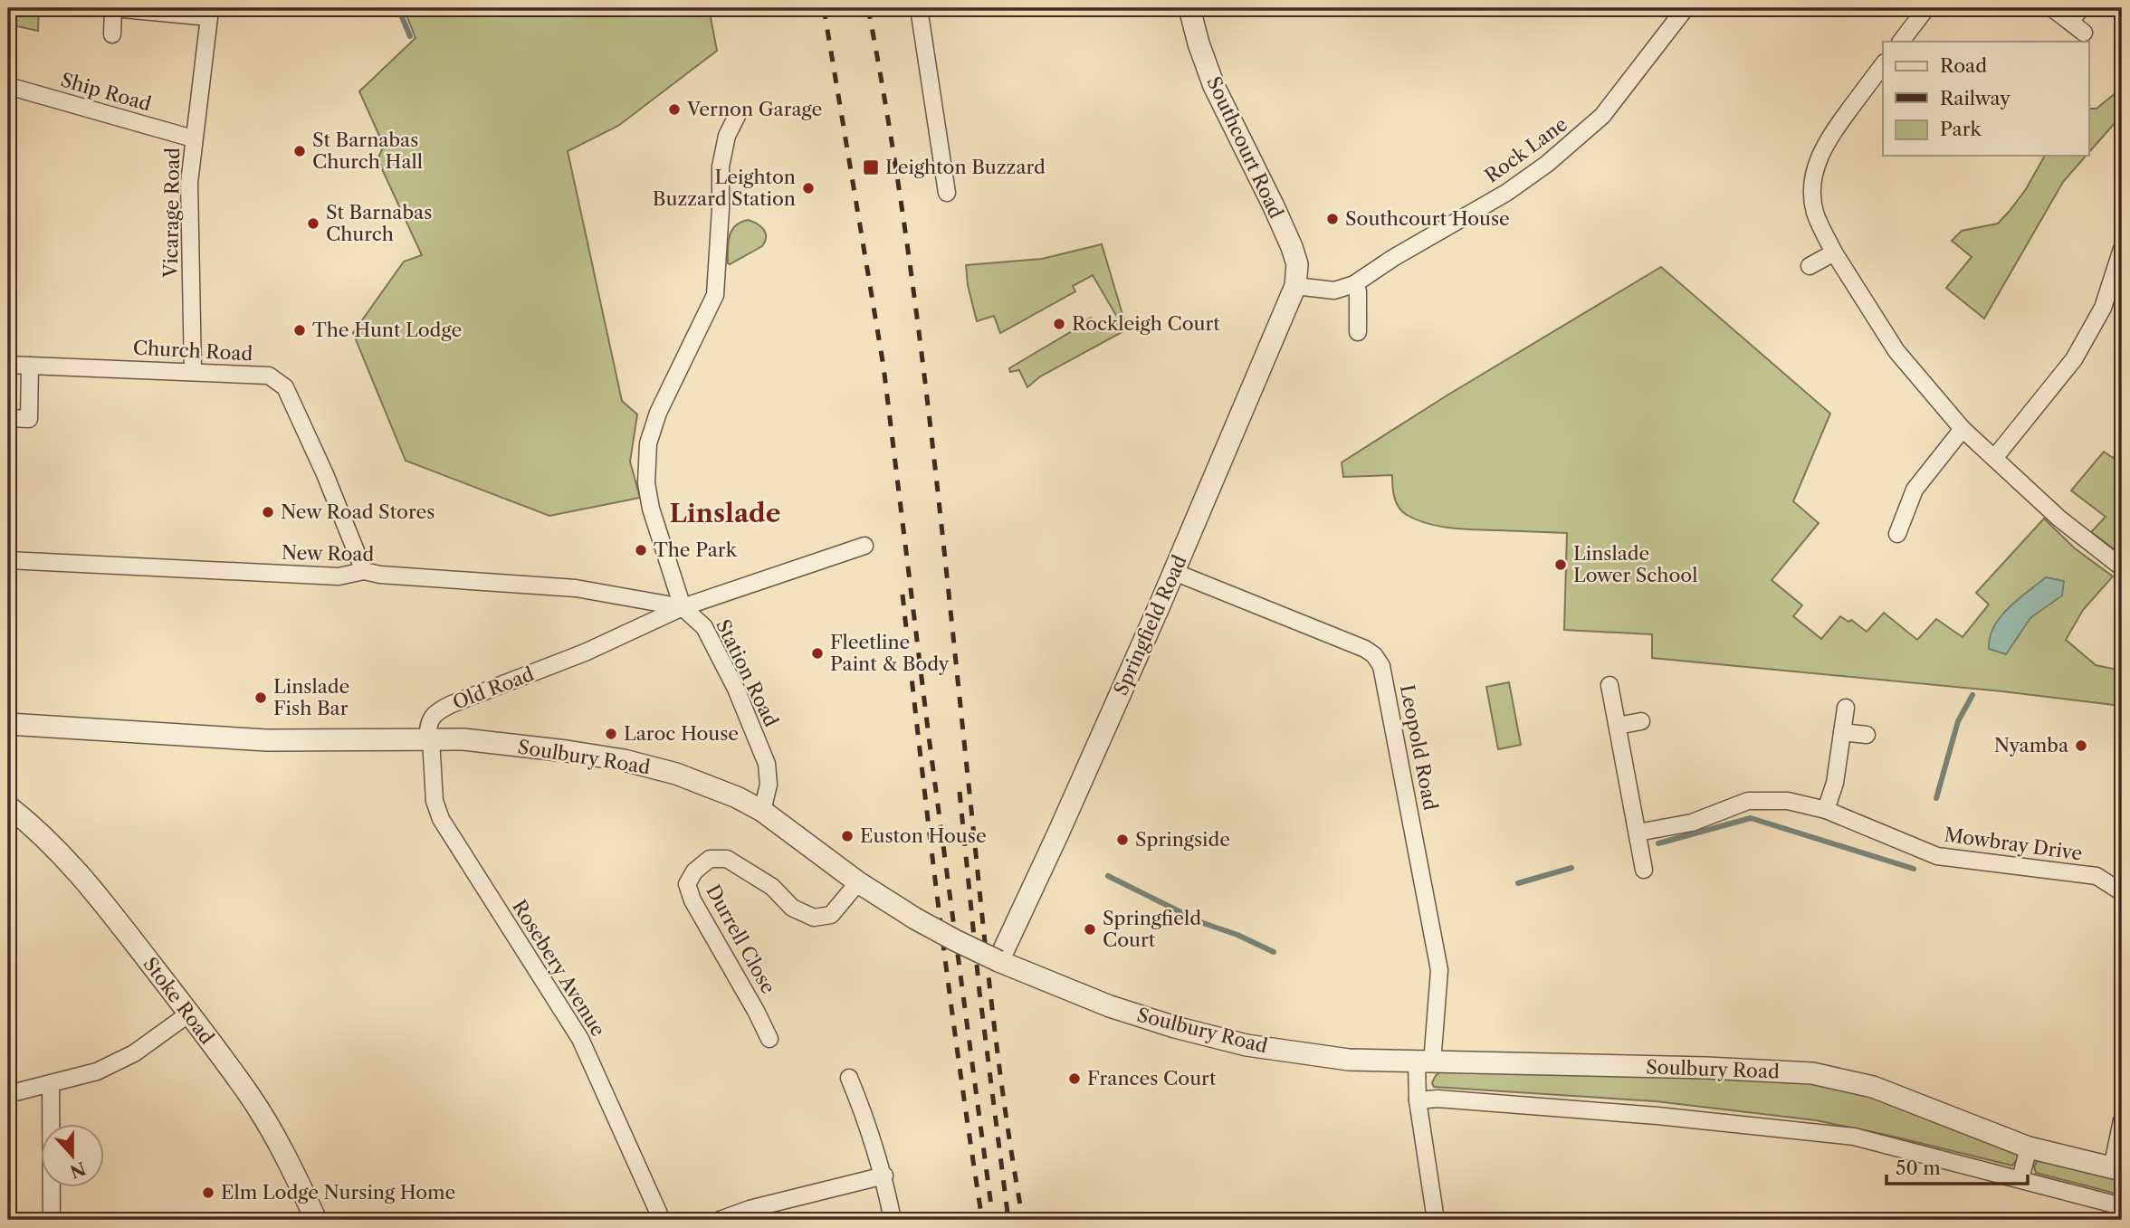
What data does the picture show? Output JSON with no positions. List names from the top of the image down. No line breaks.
{"streets":{"street":["Ship Road","Southcourt Road","Rock Lane","Vicarage Road","Church Road","New Road","Springfield Road","Station Road","Old Road","Leopold Road","Soulbury Road","Mowbray Drive","Durrell Close","Rosebery Avenue","Stoke Road"]},"crossings":[["Ship Road","Vicarage Road"],["Southcourt Road","Rock Lane"],["Southcourt Road","Springfield Road"],["Rock Lane","Springfield Road"],["Vicarage Road","Church Road"],["Church Road","New Road"],["New Road","Station Road"],["New Road","Old Road"],["Springfield Road","Leopold Road"],["Springfield Road","Soulbury Road"],["Station Road","Old Road"],["Station Road","Soulbury Road"],["Old Road","Soulbury Road"],["Old Road","Rosebery Avenue"],["Leopold Road","Soulbury Road"],["Soulbury Road","Durrell Close"],["Soulbury Road","Rosebery Avenue"]],"districts":["Linslade"],"places":{"other":["Vernon Garage","St Barnabas Church Hall","Leighton Buzzard Station","Southcourt House","St Barnabas Church","Rockleigh Court","The Hunt Lodge","New Road Stores","The Park","Linslade Lower School","Fleetline Paint & Body","Linslade Fish Bar","Laroc House","Nyamba","Euston House","Springside","Springfield Court","Frances Court","Elm Lodge Nursing Home"],"transit":["Leighton Buzzard"]},"legend":["Road","Railway","Park"],"scale_bar":"50 m","north":"bottom"}
